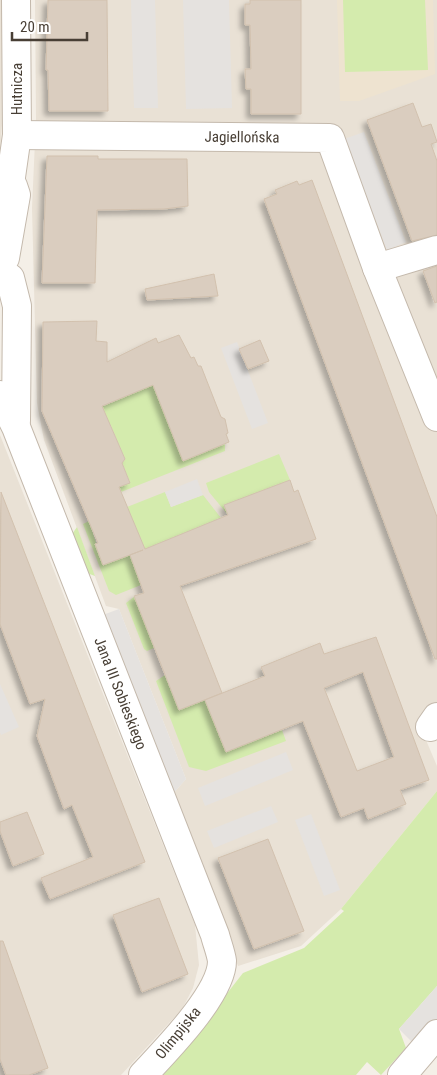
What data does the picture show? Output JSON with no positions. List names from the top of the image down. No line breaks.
{"streets":{"street":["Hutnicza","Jagiellońska","Jana III Sobieskiego","Olimpijska"]},"crossings":[["Hutnicza","Jagiellońska"],["Hutnicza","Jana III Sobieskiego"],["Jana III Sobieskiego","Olimpijska"]],"scale_bar":"20 m"}
